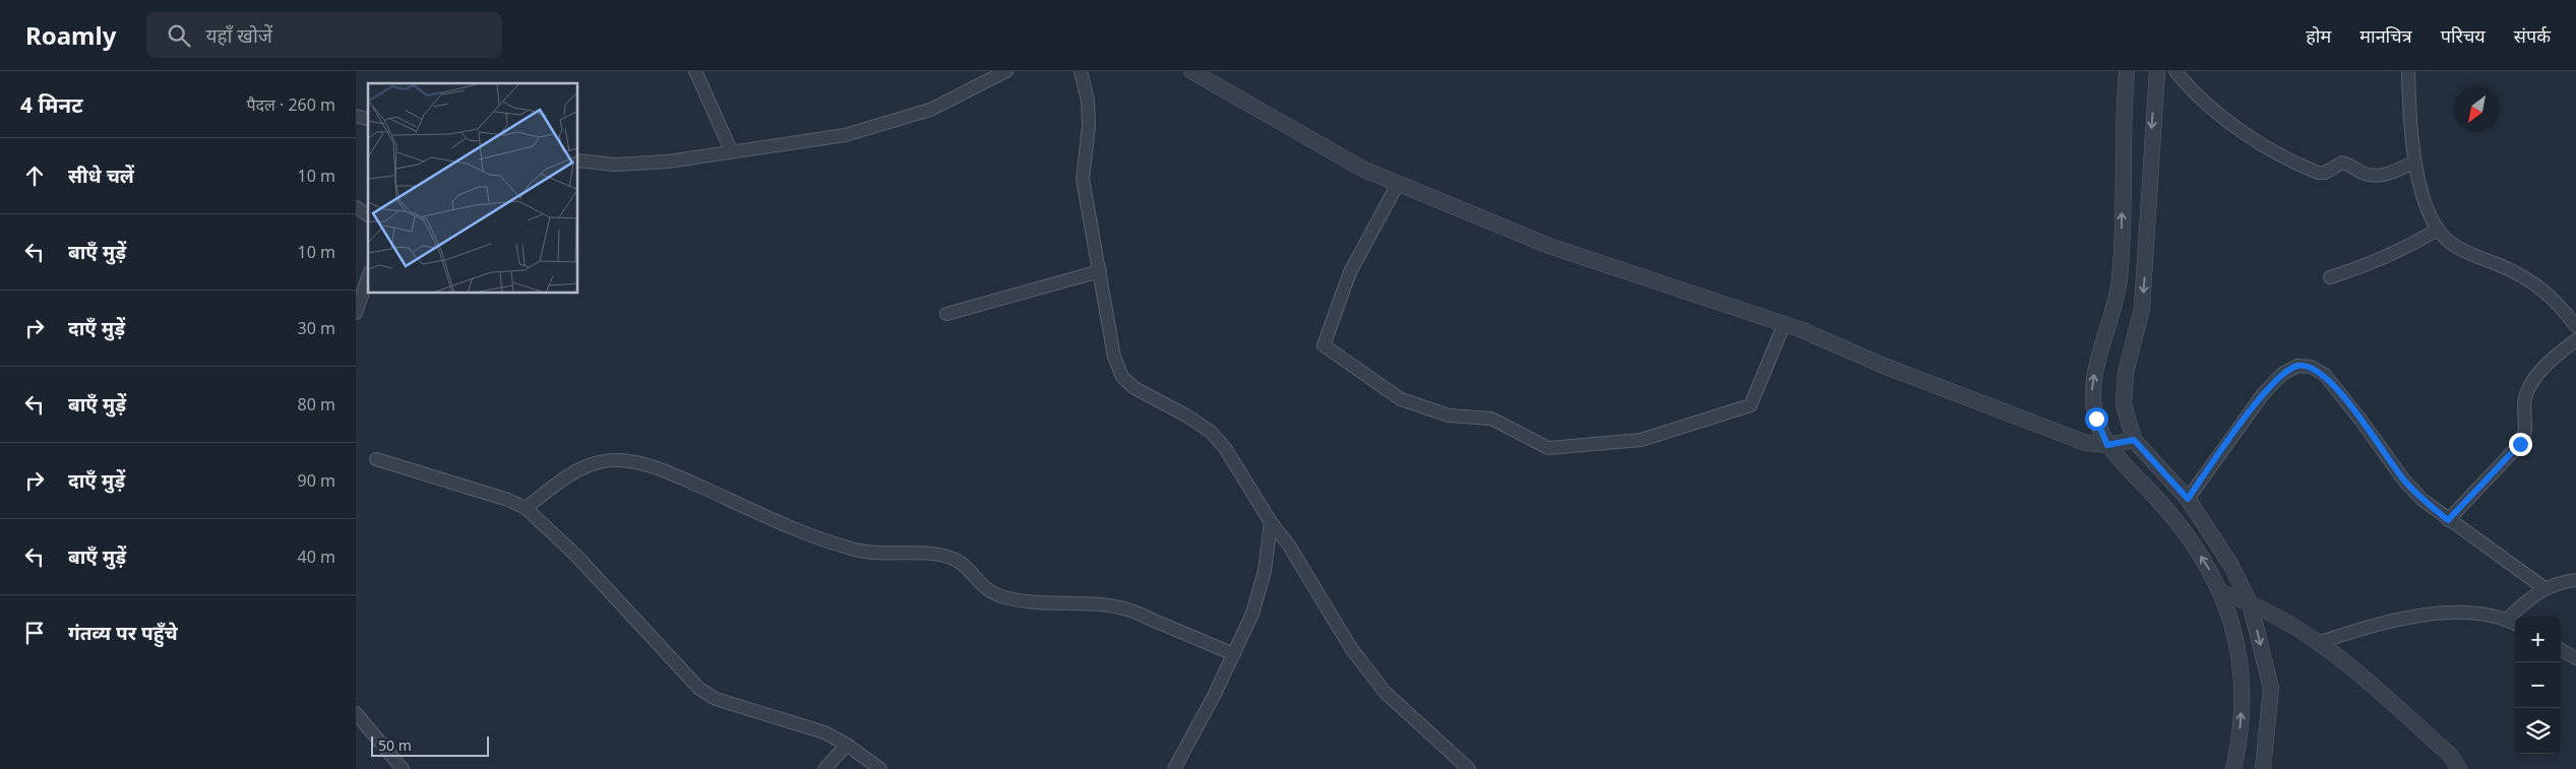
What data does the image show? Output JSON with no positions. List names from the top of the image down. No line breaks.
{"scale_bar":"50 m","north":"bottom left","page":{"header":"Roamly","search":"यहाँ खोजें","nav":["होम","मानचित्र","परिचय","संपर्क"],"heading":["4 मिनट","पैदल · 260 m"],"list":[["सीधे चलें","10 m"],["बाएँ मुड़ें","10 m"],["दाएँ मुड़ें","30 m"],["बाएँ मुड़ें","80 m"],["दाएँ मुड़ें","90 m"],["बाएँ मुड़ें","40 m"],"गंतव्य पर पहुँचे"],"map_buttons":["+","−"],"scale":"50 m"}}
